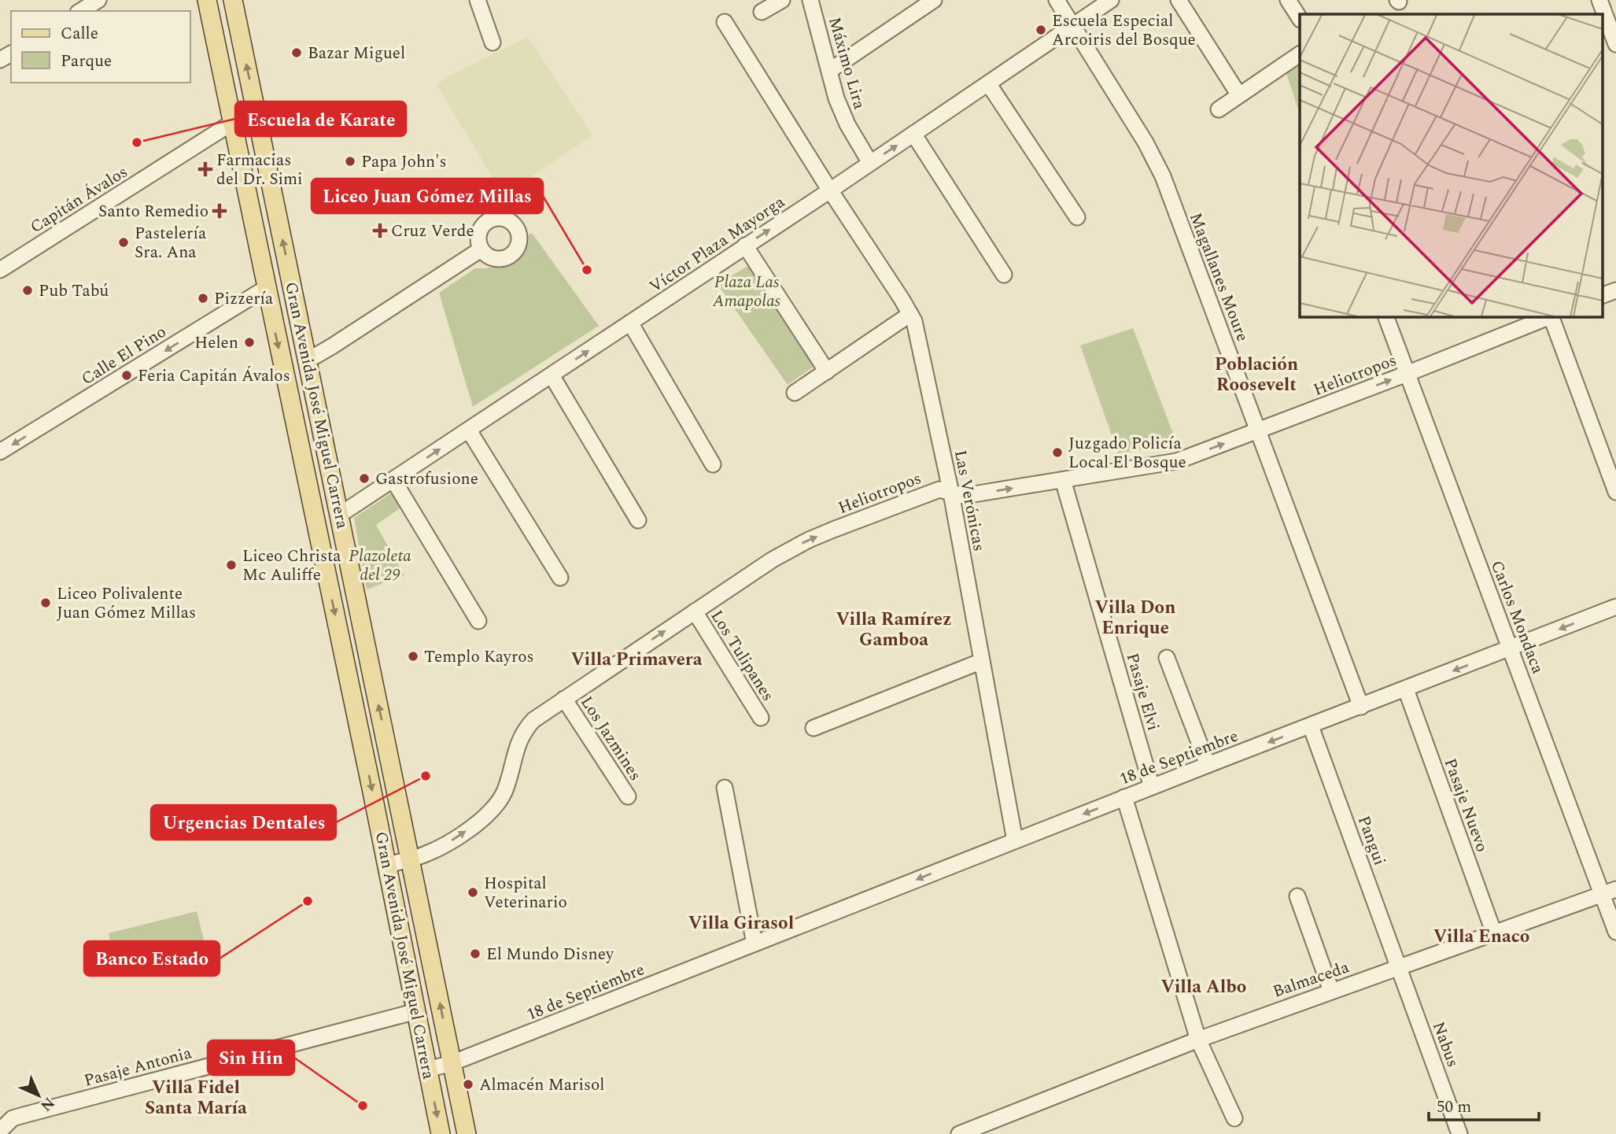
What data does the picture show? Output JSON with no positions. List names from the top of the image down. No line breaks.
{"streets":{"main road":["Gran Avenida José Miguel Carrera"],"street":["Máximo Lira","Capitán Ávalos","Víctor Plaza Mayorga","Magallanes Moure","Calle El Pino","Heliotropos","Las Verónicas","Carlos Mondaca","Los Tulipanes","Pasaje Elvi","Los Jazmines","18 de Septiembre","Pasaje Nuevo","Pangui","Balmaceda","Nabus","Pasaje Antonia"]},"crossings":[["Máximo Lira","Víctor Plaza Mayorga"],["Capitán Ávalos","Gran Avenida José Miguel Carrera"],["Víctor Plaza Mayorga","Magallanes Moure"],["Víctor Plaza Mayorga","Gran Avenida José Miguel Carrera"],["Víctor Plaza Mayorga","Las Verónicas"],["Magallanes Moure","Heliotropos"],["Magallanes Moure","18 de Septiembre"],["Calle El Pino","Gran Avenida José Miguel Carrera"],["Heliotropos","Gran Avenida José Miguel Carrera"],["Heliotropos","Las Verónicas"],["Heliotropos","Carlos Mondaca"],["Heliotropos","Los Tulipanes"],["Heliotropos","Pasaje Elvi"],["Heliotropos","Los Jazmines"],["Gran Avenida José Miguel Carrera","18 de Septiembre"],["Gran Avenida José Miguel Carrera","Pasaje Antonia"],["Las Verónicas","18 de Septiembre"],["Carlos Mondaca","18 de Septiembre"],["Carlos Mondaca","Balmaceda"],["Pasaje Elvi","18 de Septiembre"],["18 de Septiembre","Pasaje Nuevo"],["18 de Septiembre","Pangui"],["Pasaje Nuevo","Balmaceda"],["Pangui","Balmaceda"],["Pangui","Nabus"],["Balmaceda","Nabus"]],"one_way":["Víctor Plaza Mayorga","Calle El Pino","Heliotropos","18 de Septiembre"],"districts":["Población Roosevelt","Villa Don Enrique","Villa Ramírez Gamboa","Villa Primavera","Villa Girasol","Villa Enaco","Villa Albo","Villa Fidel Santa María"],"parks":["Plaza Las Amapolas","Plazoleta del 29"],"places":{"other":["Escuela Especial Arcoiris del Bosque","Bazar Miguel","Escuela de Karate","Papa John's","Pastelería Sra. Ana","Liceo Juan Gómez Millas","Pub Tabú","Pizzería","Helen","Feria Capitán Ávalos","Juzgado Policía Local El Bosque","Gastrofusione","Liceo Christa Mc Auliffe","Liceo Polivalente Juan Gómez Millas","Templo Kayros","Urgencias Dentales","Hospital Veterinario","Banco Estado","El Mundo Disney","Almacén Marisol","Sin Hin"],"health":["Farmacias del Dr. Simi","Santo Remedio","Cruz Verde"]},"legend":["Calle","Parque"],"scale_bar":"50 m","north":"bottom right"}
